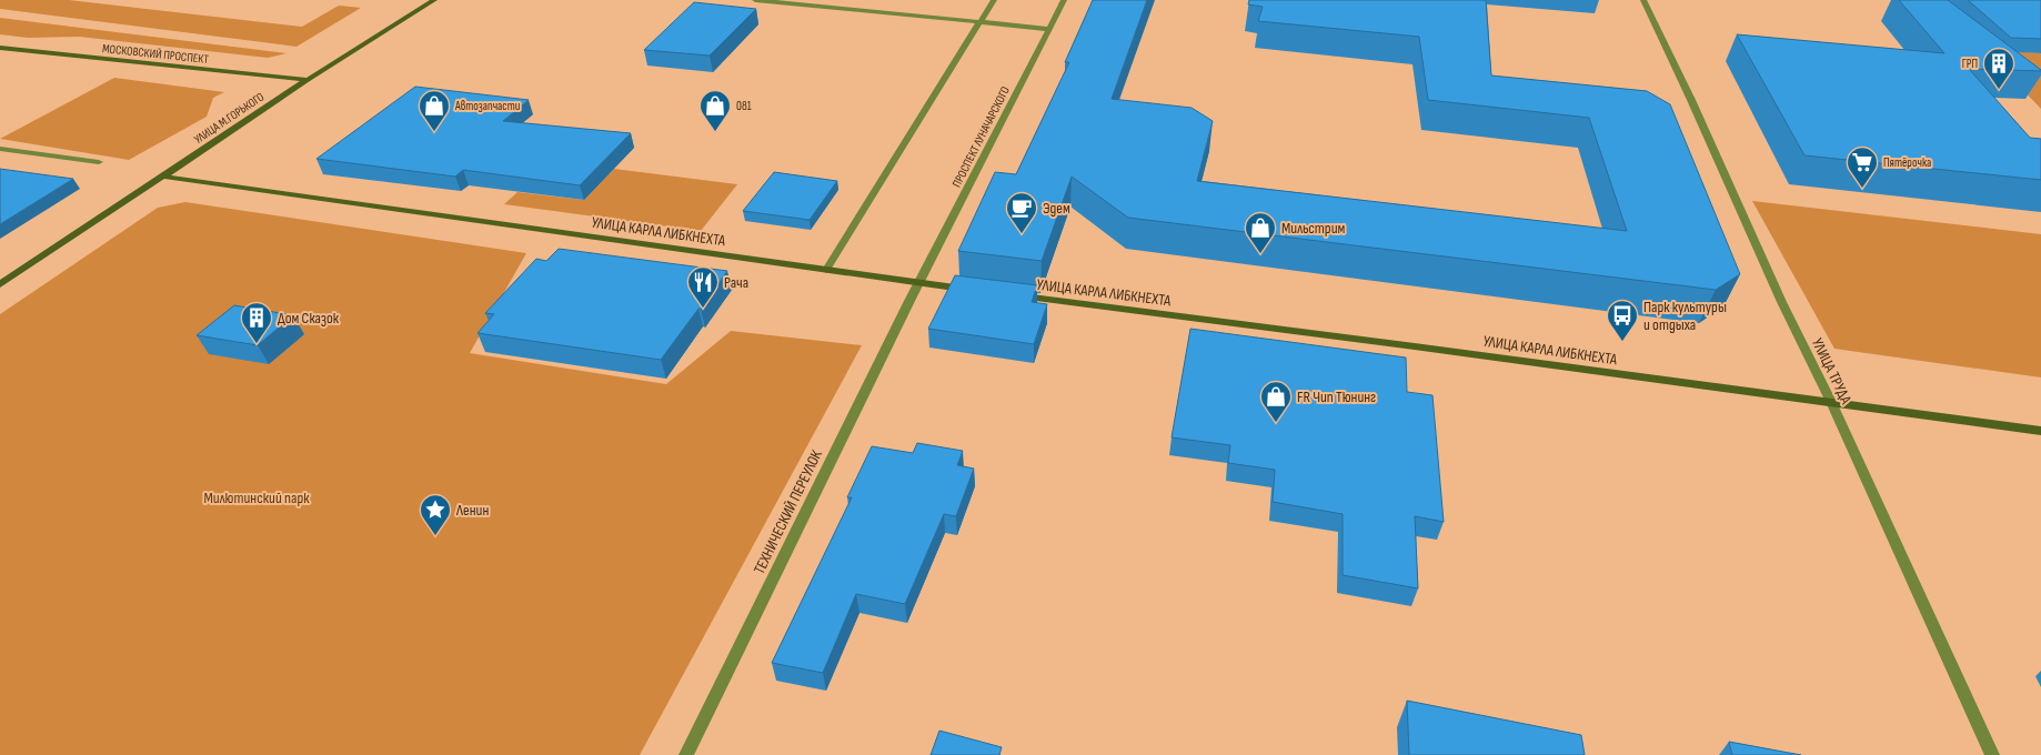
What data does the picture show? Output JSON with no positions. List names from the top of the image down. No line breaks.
{"streets":{"main road":["МОСКОВСКИЙ ПРОСПЕКТ","УЛИЦА М.ГОРЬКОГО","УЛИЦА КАРЛА ЛИБКНЕХТА"],"street":["ПРОСПЕКТ ЛУНАЧАРСКОГО","УЛИЦА ТРУДА","ТЕХНИЧЕСКИЙ ПЕРЕУЛОК"]},"crossings":[["МОСКОВСКИЙ ПРОСПЕКТ","УЛИЦА М.ГОРЬКОГО"],["УЛИЦА М.ГОРЬКОГО","УЛИЦА КАРЛА ЛИБКНЕХТА"],["ПРОСПЕКТ ЛУНАЧАРСКОГО","УЛИЦА КАРЛА ЛИБКНЕХТА"],["ПРОСПЕКТ ЛУНАЧАРСКОГО","ТЕХНИЧЕСКИЙ ПЕРЕУЛОК"],["УЛИЦА КАРЛА ЛИБКНЕХТА","УЛИЦА ТРУДА"],["УЛИЦА КАРЛА ЛИБКНЕХТА","ТЕХНИЧЕСКИЙ ПЕРЕУЛОК"]],"parks":["Милютинский парк"],"places":{"building":["ГРП","Дом Сказок"],"shop":["Автозапчасти","081","Мильстрим","FR Чип Тюнинг"],"supermarket":["Пятёрочка"],"cafe":["Эдем"],"restaurant":["Рача"],"bus stop":["Парк культуры и отдыха"],"place":["Ленин"]}}
